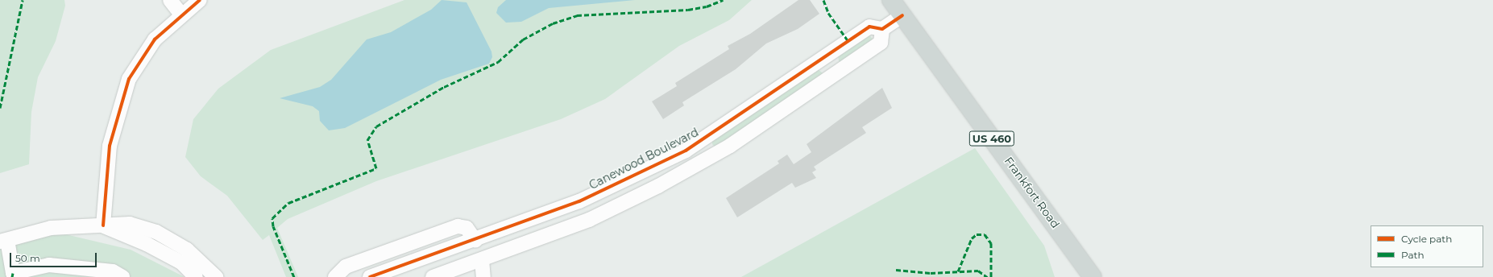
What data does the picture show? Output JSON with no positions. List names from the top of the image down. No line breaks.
{"streets":{"main road":["US 460","Frankfort Road"],"street":["Canewood Boulevard"]},"legend":["Cycle path","Path"],"scale_bar":"50 m"}
